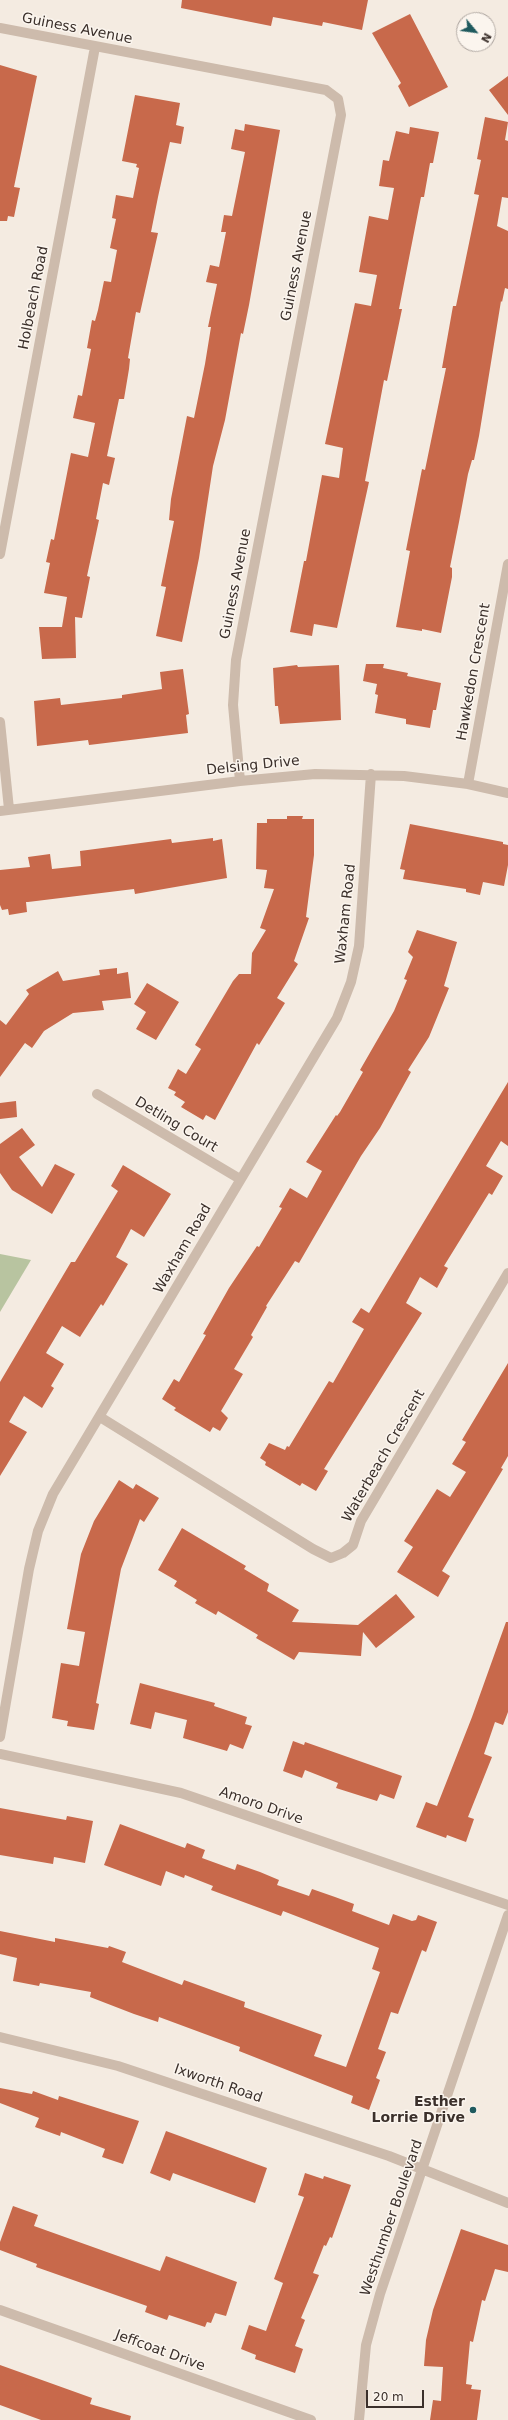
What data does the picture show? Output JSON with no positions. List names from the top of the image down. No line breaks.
{"streets":{"street":["Guiness Avenue","Holbeach Road","Hawkedon Crescent","Delsing Drive","Waxham Road","Detling Court","Waterbeach Crescent","Amoro Drive","Ixworth Road","Westhumber Boulevard","Jeffcoat Drive"]},"crossings":[["Guiness Avenue","Holbeach Road"],["Guiness Avenue","Delsing Drive"],["Hawkedon Crescent","Delsing Drive"],["Delsing Drive","Waxham Road"],["Waxham Road","Detling Court"],["Waxham Road","Waterbeach Crescent"],["Ixworth Road","Westhumber Boulevard"]],"places":["Esther Lorrie Drive"],"scale_bar":"20 m","north":"bottom right"}
